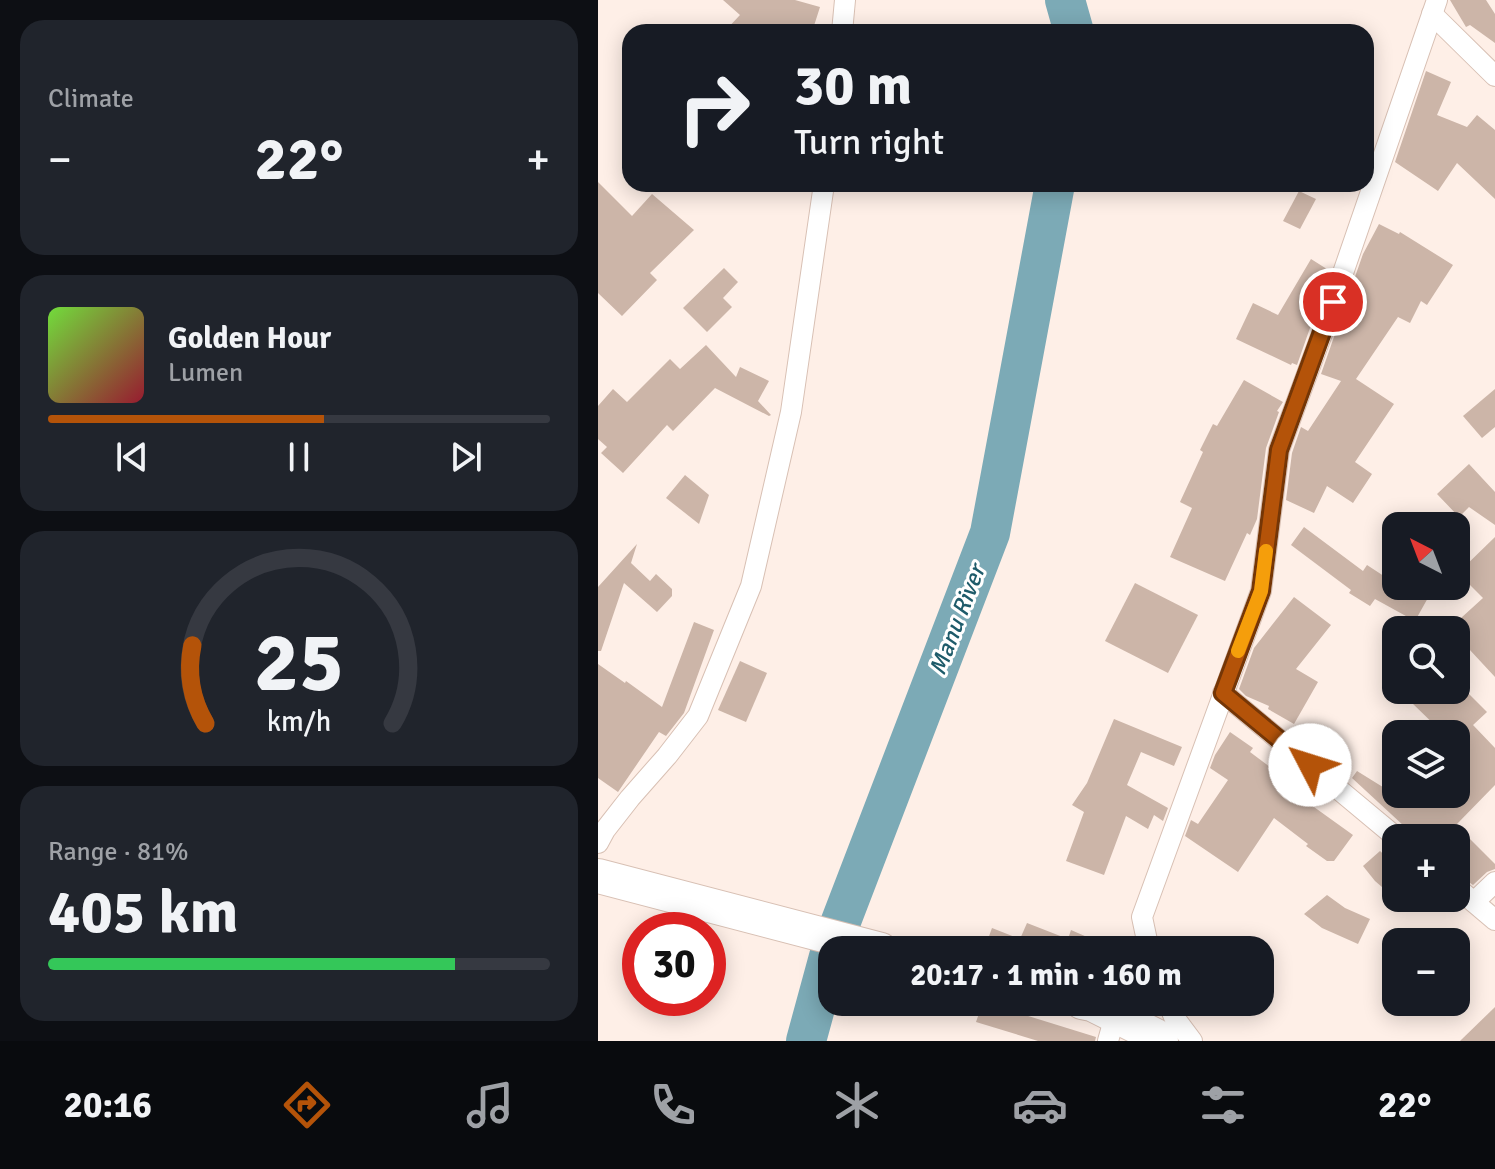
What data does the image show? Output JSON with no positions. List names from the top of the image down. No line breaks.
{"water":["Manu River"],"north":"top left","page":{"tile":["Climate",["Range · 81%","405 km"]],"turn":["30 m","Turn right"],"heat":["−","22°","+"],"song":["Golden Hour","Lumen"],"map_buttons":["+","−"],"limit":"30","trip":"20:17 · 1 min · 160 m","tabs":["20:16","22°"],"gauge":["25","km/h"]}}
